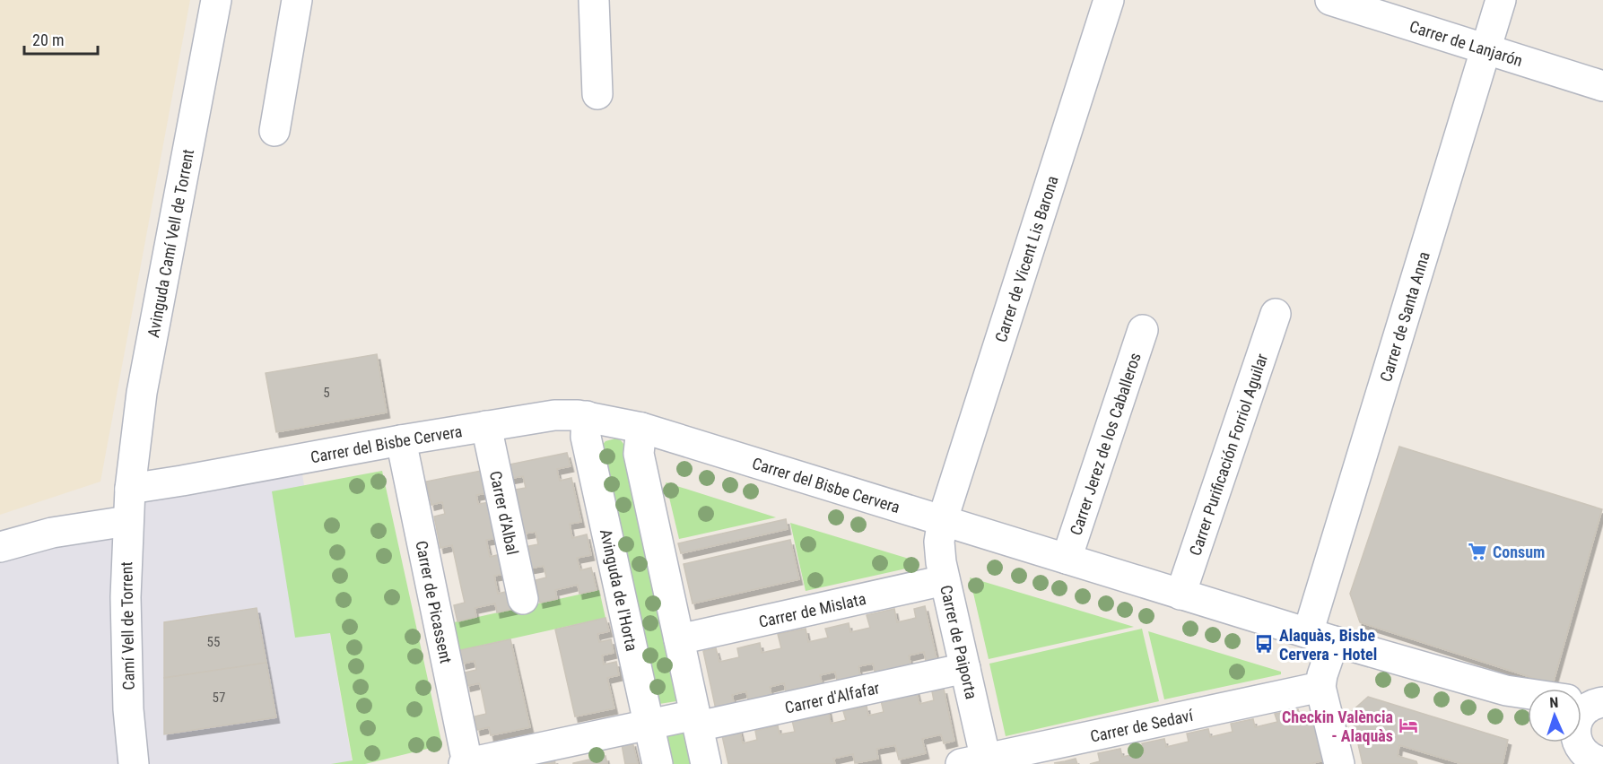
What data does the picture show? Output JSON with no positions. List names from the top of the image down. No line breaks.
{"streets":{"street":["Carrer de Lanjarón","Avinguda Camí Vell de Torrent","Carrer de Vicent Lis Barona","Carrer de Santa Anna","Carrer del Bisbe Cervera","Carrer Jerez de los Caballeros","Carrer Purificación Forriol Aguilar","Carrer d'Albal","Avinguda de l'Horta","Carrer de Picassent","Carrer de Mislata","Camí Vell de Torrent","Carrer de Paiporta","Carrer d'Alfafar","Carrer de Sedaví"]},"crossings":[["Carrer de Lanjarón","Carrer de Santa Anna"],["Avinguda Camí Vell de Torrent","Carrer del Bisbe Cervera"],["Avinguda Camí Vell de Torrent","Camí Vell de Torrent"],["Carrer de Vicent Lis Barona","Carrer del Bisbe Cervera"],["Carrer de Vicent Lis Barona","Carrer de Paiporta"],["Carrer de Santa Anna","Carrer del Bisbe Cervera"],["Carrer de Santa Anna","Carrer de Sedaví"],["Carrer del Bisbe Cervera","Carrer Jerez de los Caballeros"],["Carrer del Bisbe Cervera","Carrer Purificación Forriol Aguilar"],["Carrer del Bisbe Cervera","Carrer d'Albal"],["Carrer del Bisbe Cervera","Avinguda de l'Horta"],["Carrer del Bisbe Cervera","Carrer de Picassent"],["Carrer del Bisbe Cervera","Camí Vell de Torrent"],["Carrer del Bisbe Cervera","Carrer de Paiporta"],["Avinguda de l'Horta","Carrer d'Alfafar"],["Carrer de Picassent","Carrer d'Alfafar"],["Carrer de Mislata","Carrer de Paiporta"],["Carrer de Paiporta","Carrer d'Alfafar"],["Carrer de Paiporta","Carrer de Sedaví"]],"places":{"supermarket":["Consum"],"bus stop":["Alaquàs, Bisbe Cervera - Hotel"],"hotel":["Checkin València - Alaquàs"]},"house_numbers":["5","55","57"],"scale_bar":"20 m","north":"top"}
